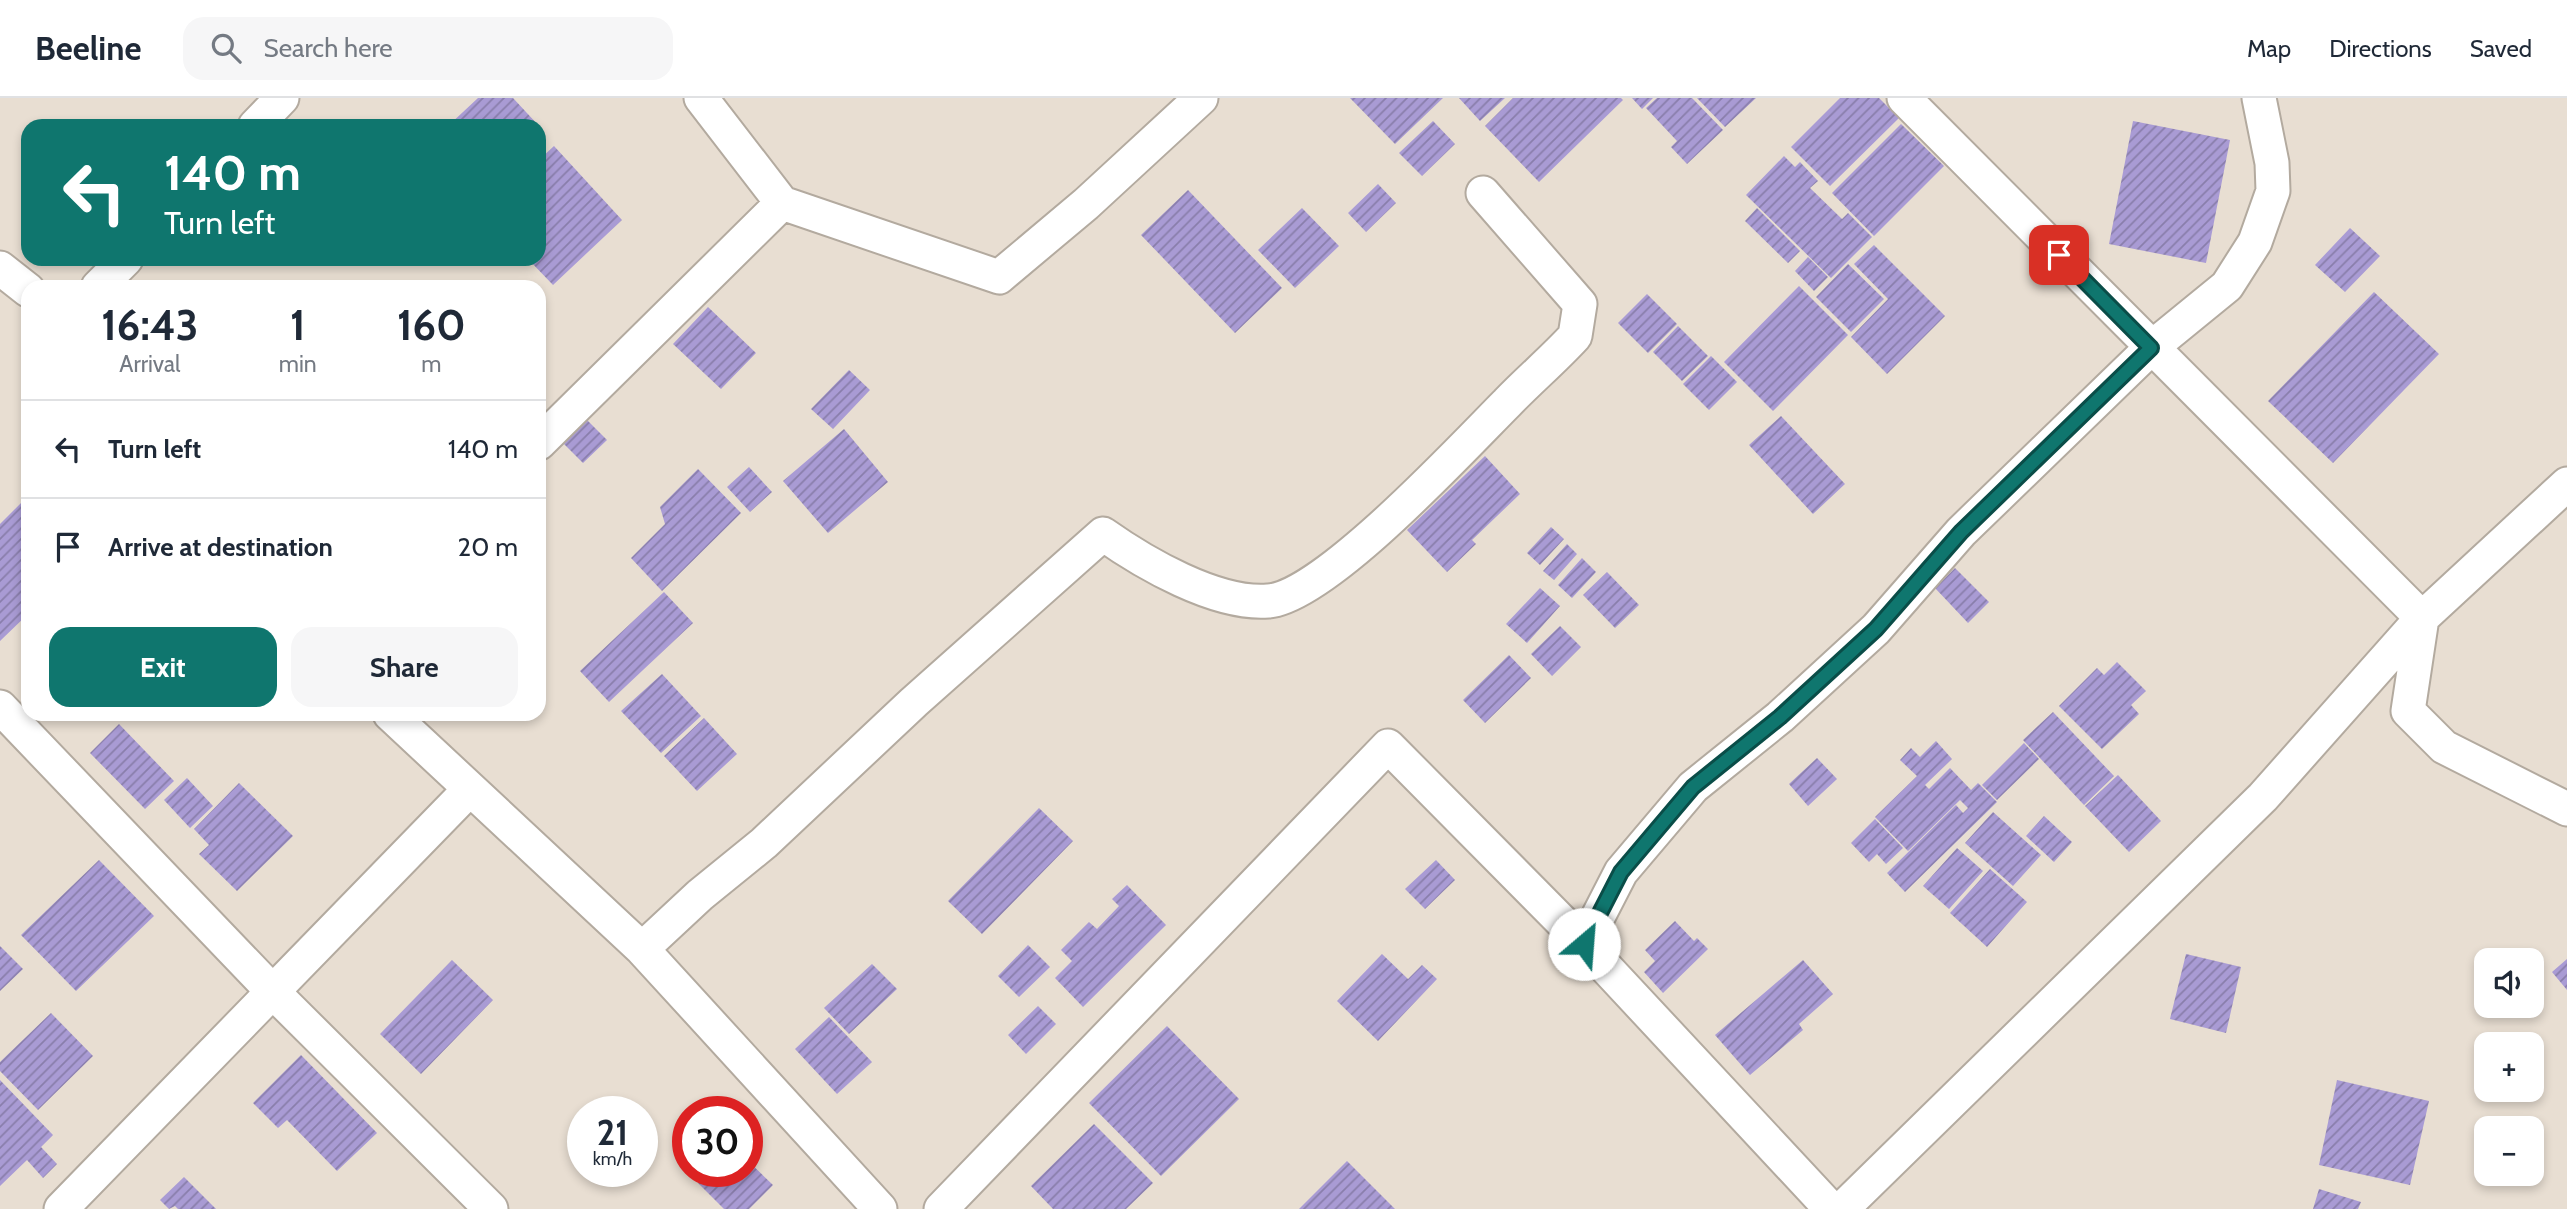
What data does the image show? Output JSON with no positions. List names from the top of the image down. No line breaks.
{"page":{"header":"Beeline","search":"Search here","nav":["Map","Directions","Saved"],"turn":["140 m","Turn left"],"eta":["16:43","Arrival","1","min","160","m"],"list":[{"name":"Turn left","value":"140 m"},{"name":"Arrive at destination","value":"20 m"}],"buttons":["Exit","Share"],"map_buttons":["+","−"],"speed":"21 km/h","limit":"30"}}
